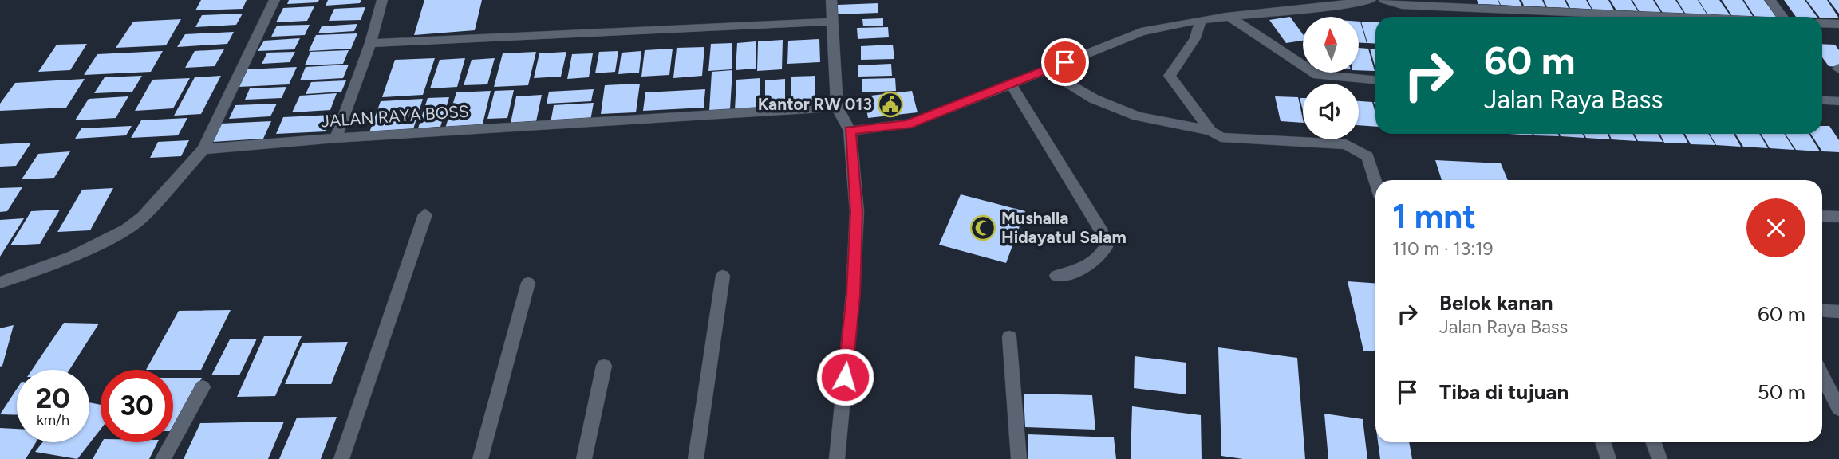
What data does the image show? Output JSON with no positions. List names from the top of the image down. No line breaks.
{"streets":{"street":["JALAN RAYA BOSS"]},"places":{"public building":["Kantor RW 013"],"mosque":["Mushalla Hidayatul Salam"]},"north":"top","page":{"turn":["60 m","Jalan Raya Bass"],"heading":["1 mnt","110 m · 13:19"],"list":[{"name":"Belok kanan","note":"Jalan Raya Bass","value":"60 m"},{"name":"Tiba di tujuan","value":"50 m"}],"speed":"20 km/h","limit":"30"}}
